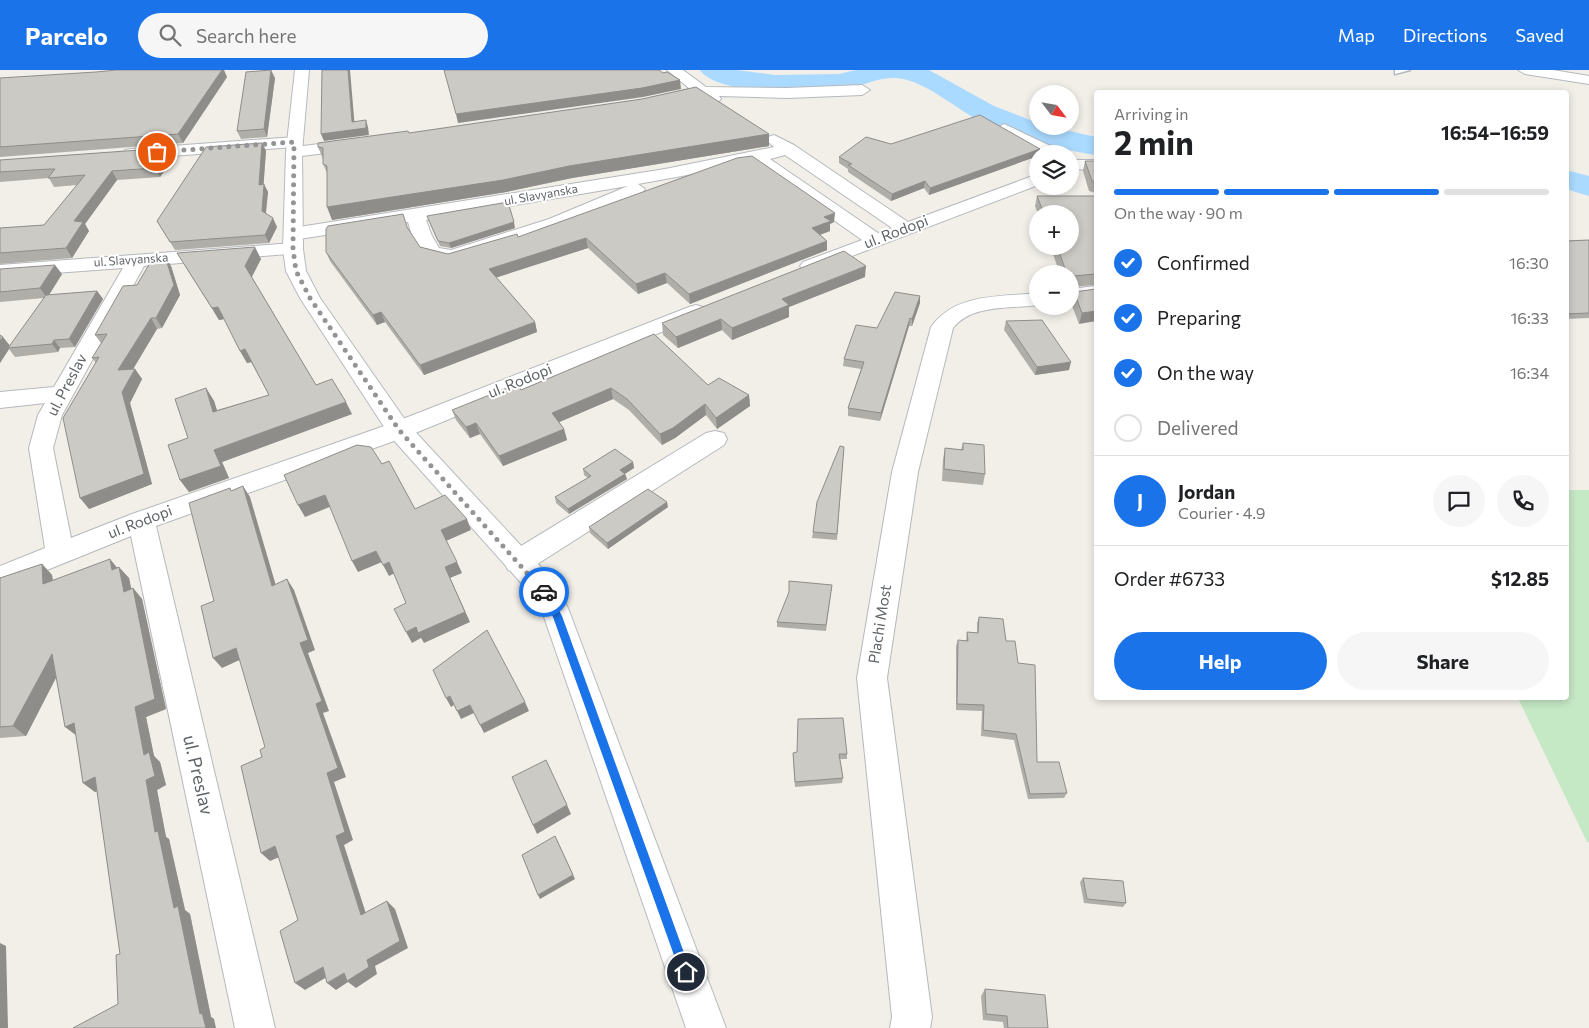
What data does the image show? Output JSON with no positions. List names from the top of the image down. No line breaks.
{"streets":{"street":["ul. Slavyanska","ul. Rodopi","ul. Preslav","Plachi Most"]},"crossings":[["ul. Slavyanska","ul. Preslav"],["ul. Rodopi","ul. Preslav"]],"north":"bottom right","page":{"header":"Parcelo","search":"Search here","nav":["Map","Directions","Saved"],"map_buttons":["+","−"],"heading":["2 min","Arriving in","16:54–16:59"],"panel":["Jordan","Courier · 4.9","Order #6733","$12.85"],"bar":"On the way · 90 m","list":[["Confirmed","16:30"],["Preparing","16:33"],["On the way","16:34"],"Delivered"],"round":"J","buttons":["Help","Share"]}}
